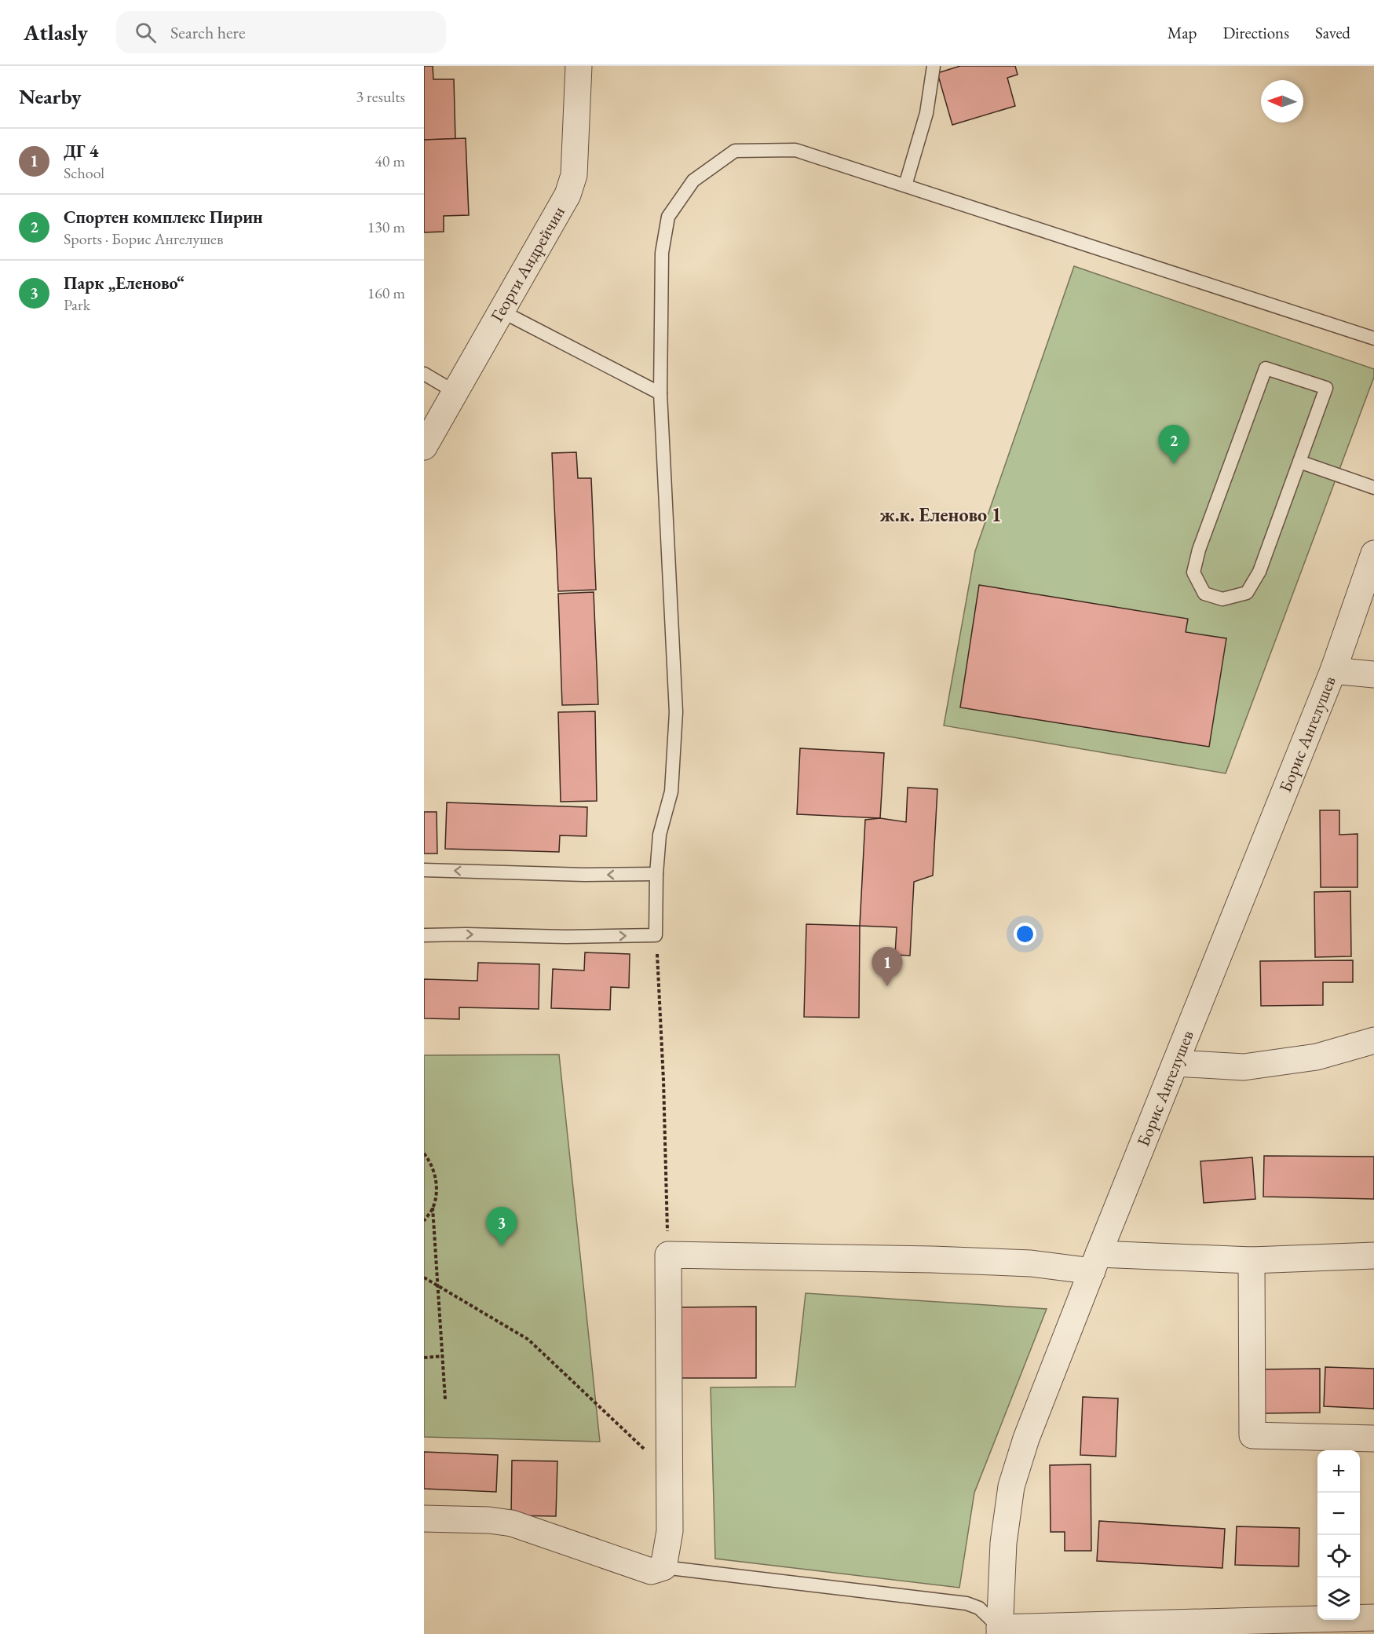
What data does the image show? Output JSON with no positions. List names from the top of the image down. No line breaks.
{"streets":{"street":["Георги Андрейчин","Борис Ангелушев"]},"districts":["ж.к. Еленово 1"],"north":"left","page":{"header":"Atlasly","search":"Search here","nav":["Map","Directions","Saved"],"heading":["Nearby","3 results"],"list":[{"mark":"1","name":"ДГ 4","note":"School","value":"40 m"},{"mark":"2","name":"Спортен комплекс Пирин","note":"Sports · Борис Ангелушев","value":"130 m"},{"mark":"3","name":"Парк „Еленово“","note":"Park","value":"160 m"}],"pins":["2","1","3"],"map_buttons":["+","−"]}}
